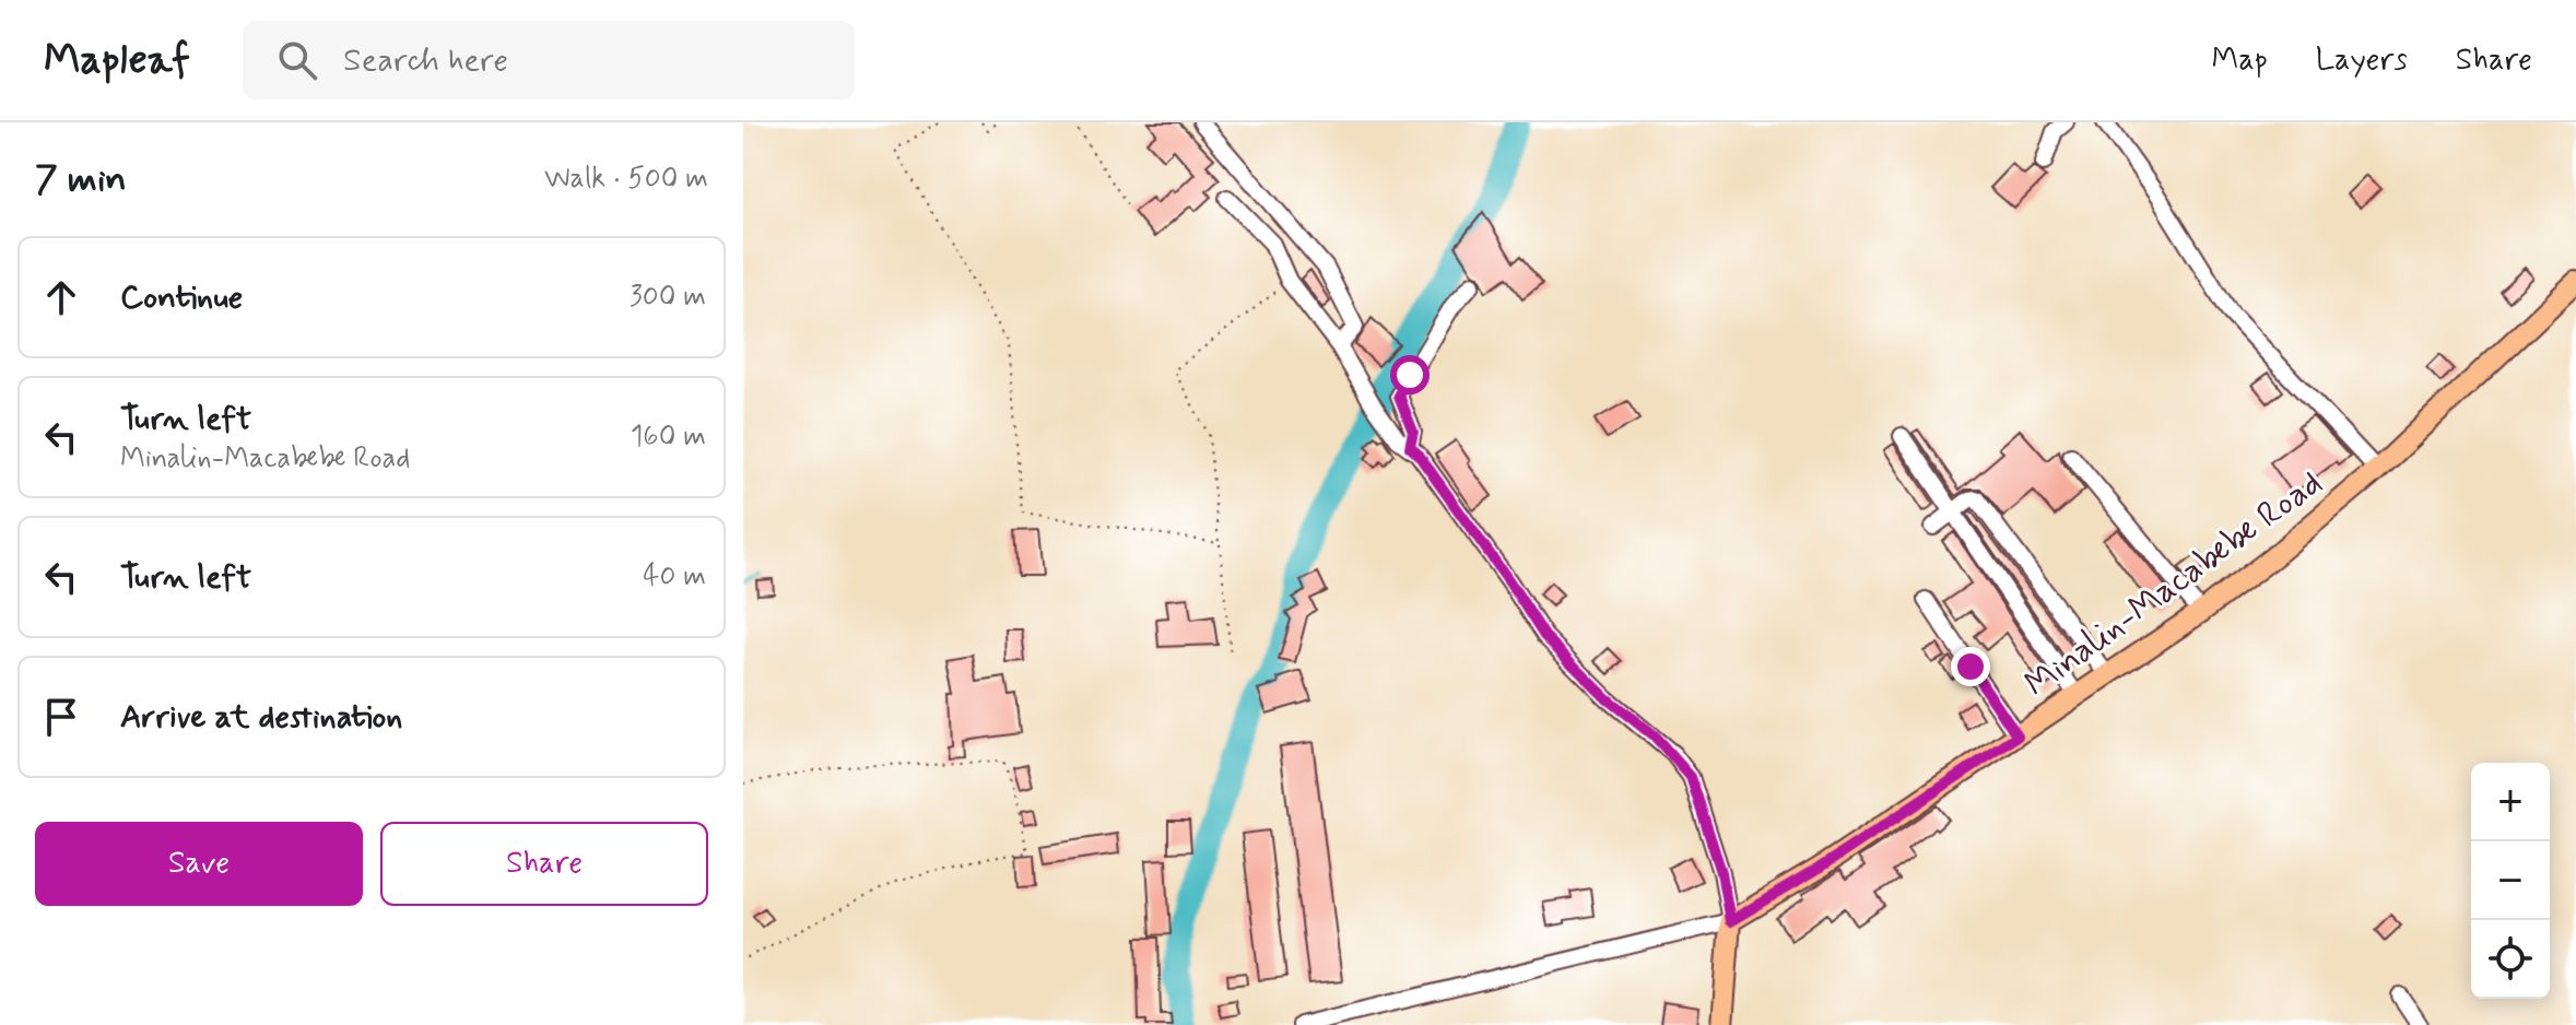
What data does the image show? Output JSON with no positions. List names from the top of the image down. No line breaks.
{"streets":{"main road":["Minalin-Macabebe Road"]},"page":{"header":"Mapleaf","search":"Search here","nav":["Map","Layers","Share"],"heading":["7 min","Walk · 500 m"],"list":[["Continue","300 m"],["Turn left","Minalin-Macabebe Road","160 m"],["Turn left","40 m"],"Arrive at destination"],"map_buttons":["+","−"],"buttons":["Save","Share"]}}
